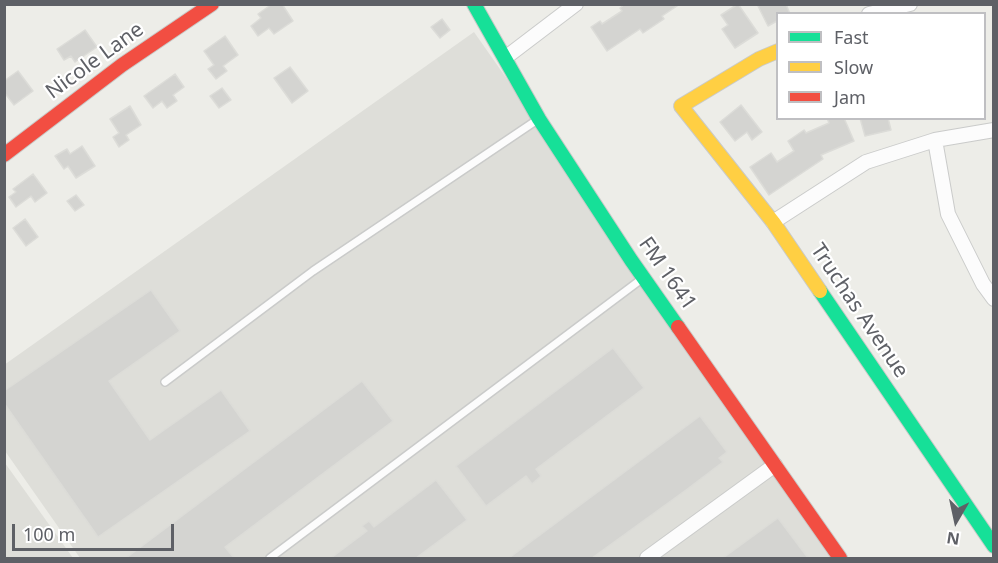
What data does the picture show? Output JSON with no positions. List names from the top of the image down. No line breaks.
{"streets":{"street":["Nicole Lane","FM 1641","Truchas Avenue"]},"legend":["Fast","Slow","Jam"],"scale_bar":"100 m","north":"bottom"}
